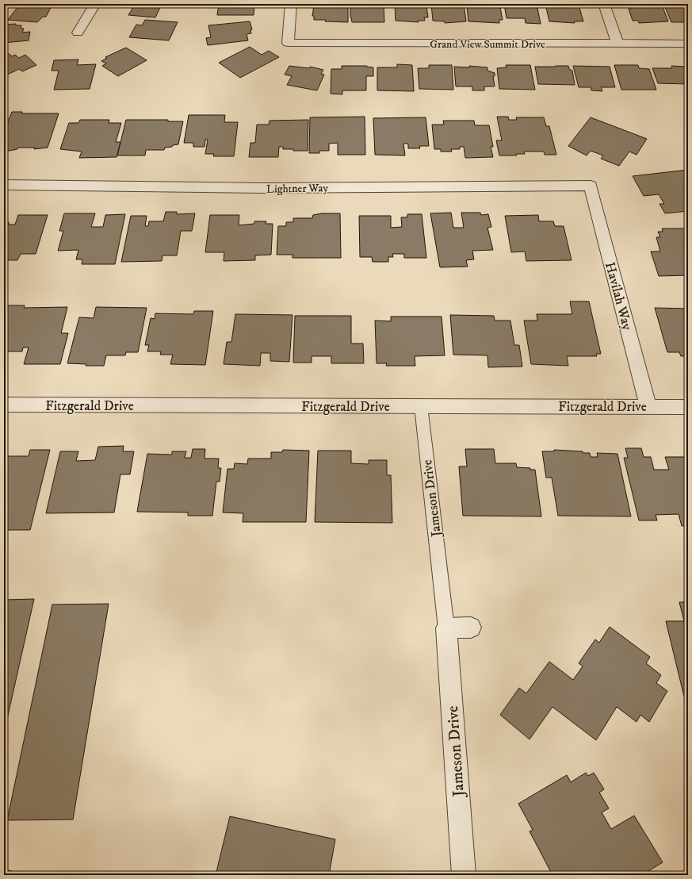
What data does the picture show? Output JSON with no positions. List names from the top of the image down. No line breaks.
{"streets":{"street":["Grand View Summit Drive","Lightner Way","Havilah Way","Fitzgerald Drive","Jameson Drive"]},"crossings":[["Lightner Way","Havilah Way"],["Havilah Way","Fitzgerald Drive"],["Fitzgerald Drive","Jameson Drive"]]}
